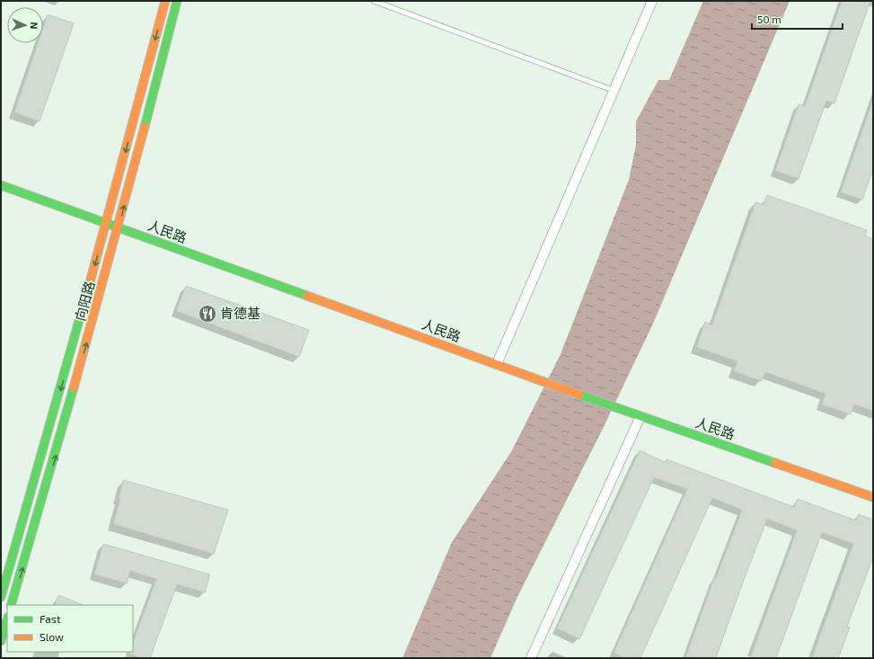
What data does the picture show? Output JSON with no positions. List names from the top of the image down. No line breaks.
{"streets":{"street":["人民路","向阳路"]},"crossings":[["人民路","向阳路"]],"places":{"restaurant":["肯德基"]},"legend":["Fast","Slow"],"scale_bar":"50 m","north":"right"}
